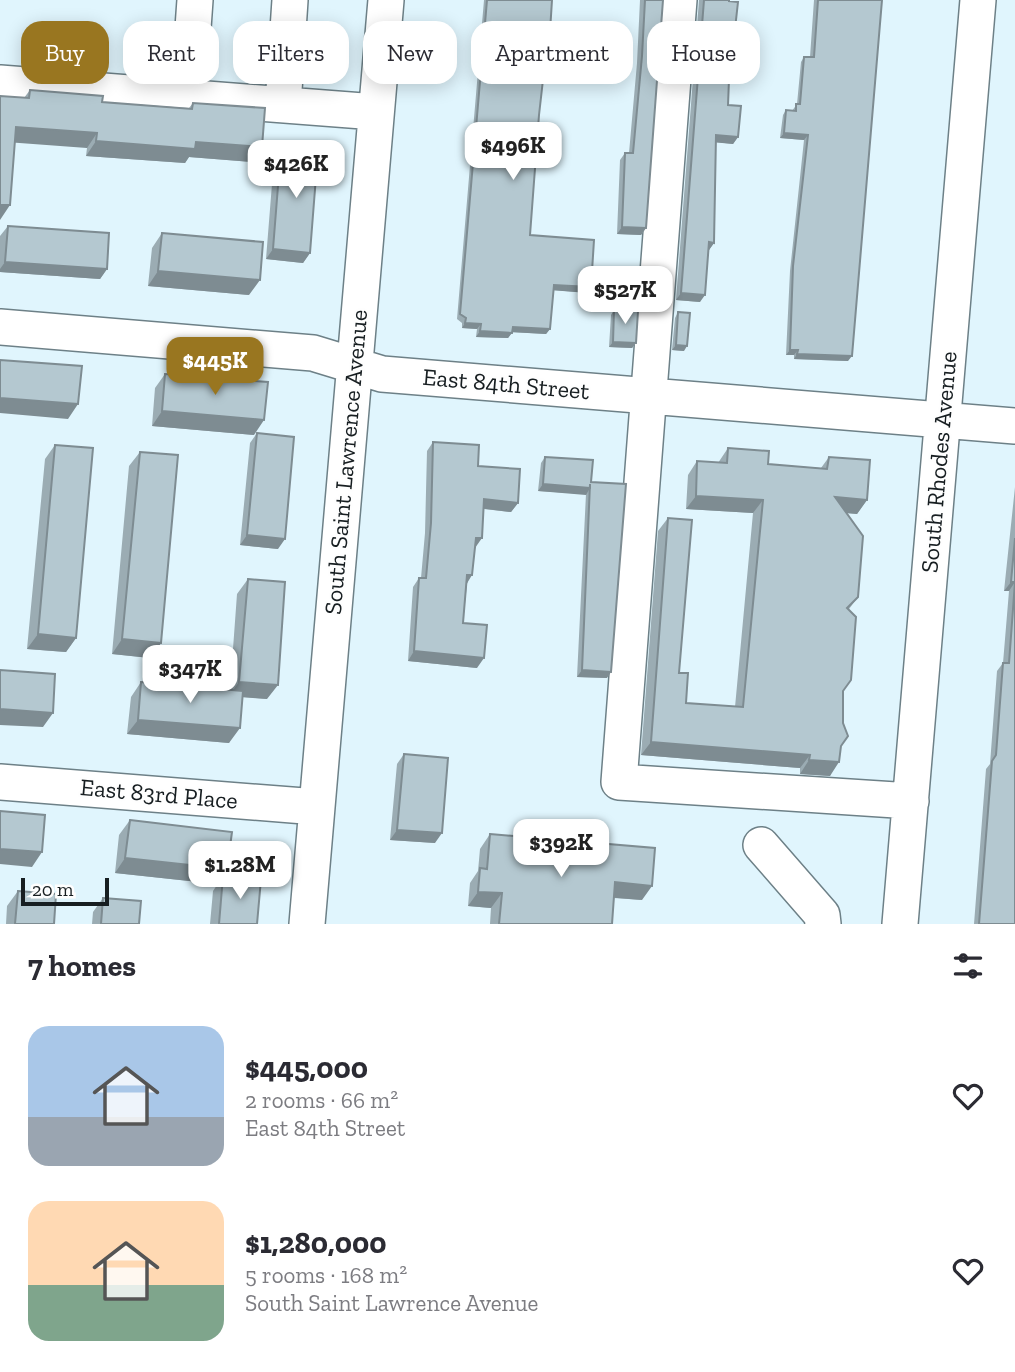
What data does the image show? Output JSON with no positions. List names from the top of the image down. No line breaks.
{"streets":{"street":["East 84th Street","South Saint Lawrence Avenue","South Rhodes Avenue","East 83rd Place"]},"crossings":[["East 84th Street","South Saint Lawrence Avenue"],["East 84th Street","South Rhodes Avenue"],["South Saint Lawrence Avenue","East 83rd Place"]],"scale_bar":"20 m","page":{"chip":["Buy","Rent","Filters","New","Apartment","House"],"price":["$496K","$426K","$527K","$445K","$347K","$392K","$1.28M"],"scale":"20 m","heading":"7 homes","list":[{"name":"$445,000","note":"2 rooms · 66 m² · East 84th Street"},{"name":"$1,280,000","note":"5 rooms · 168 m² · South Saint Lawrence Avenue"}]}}
